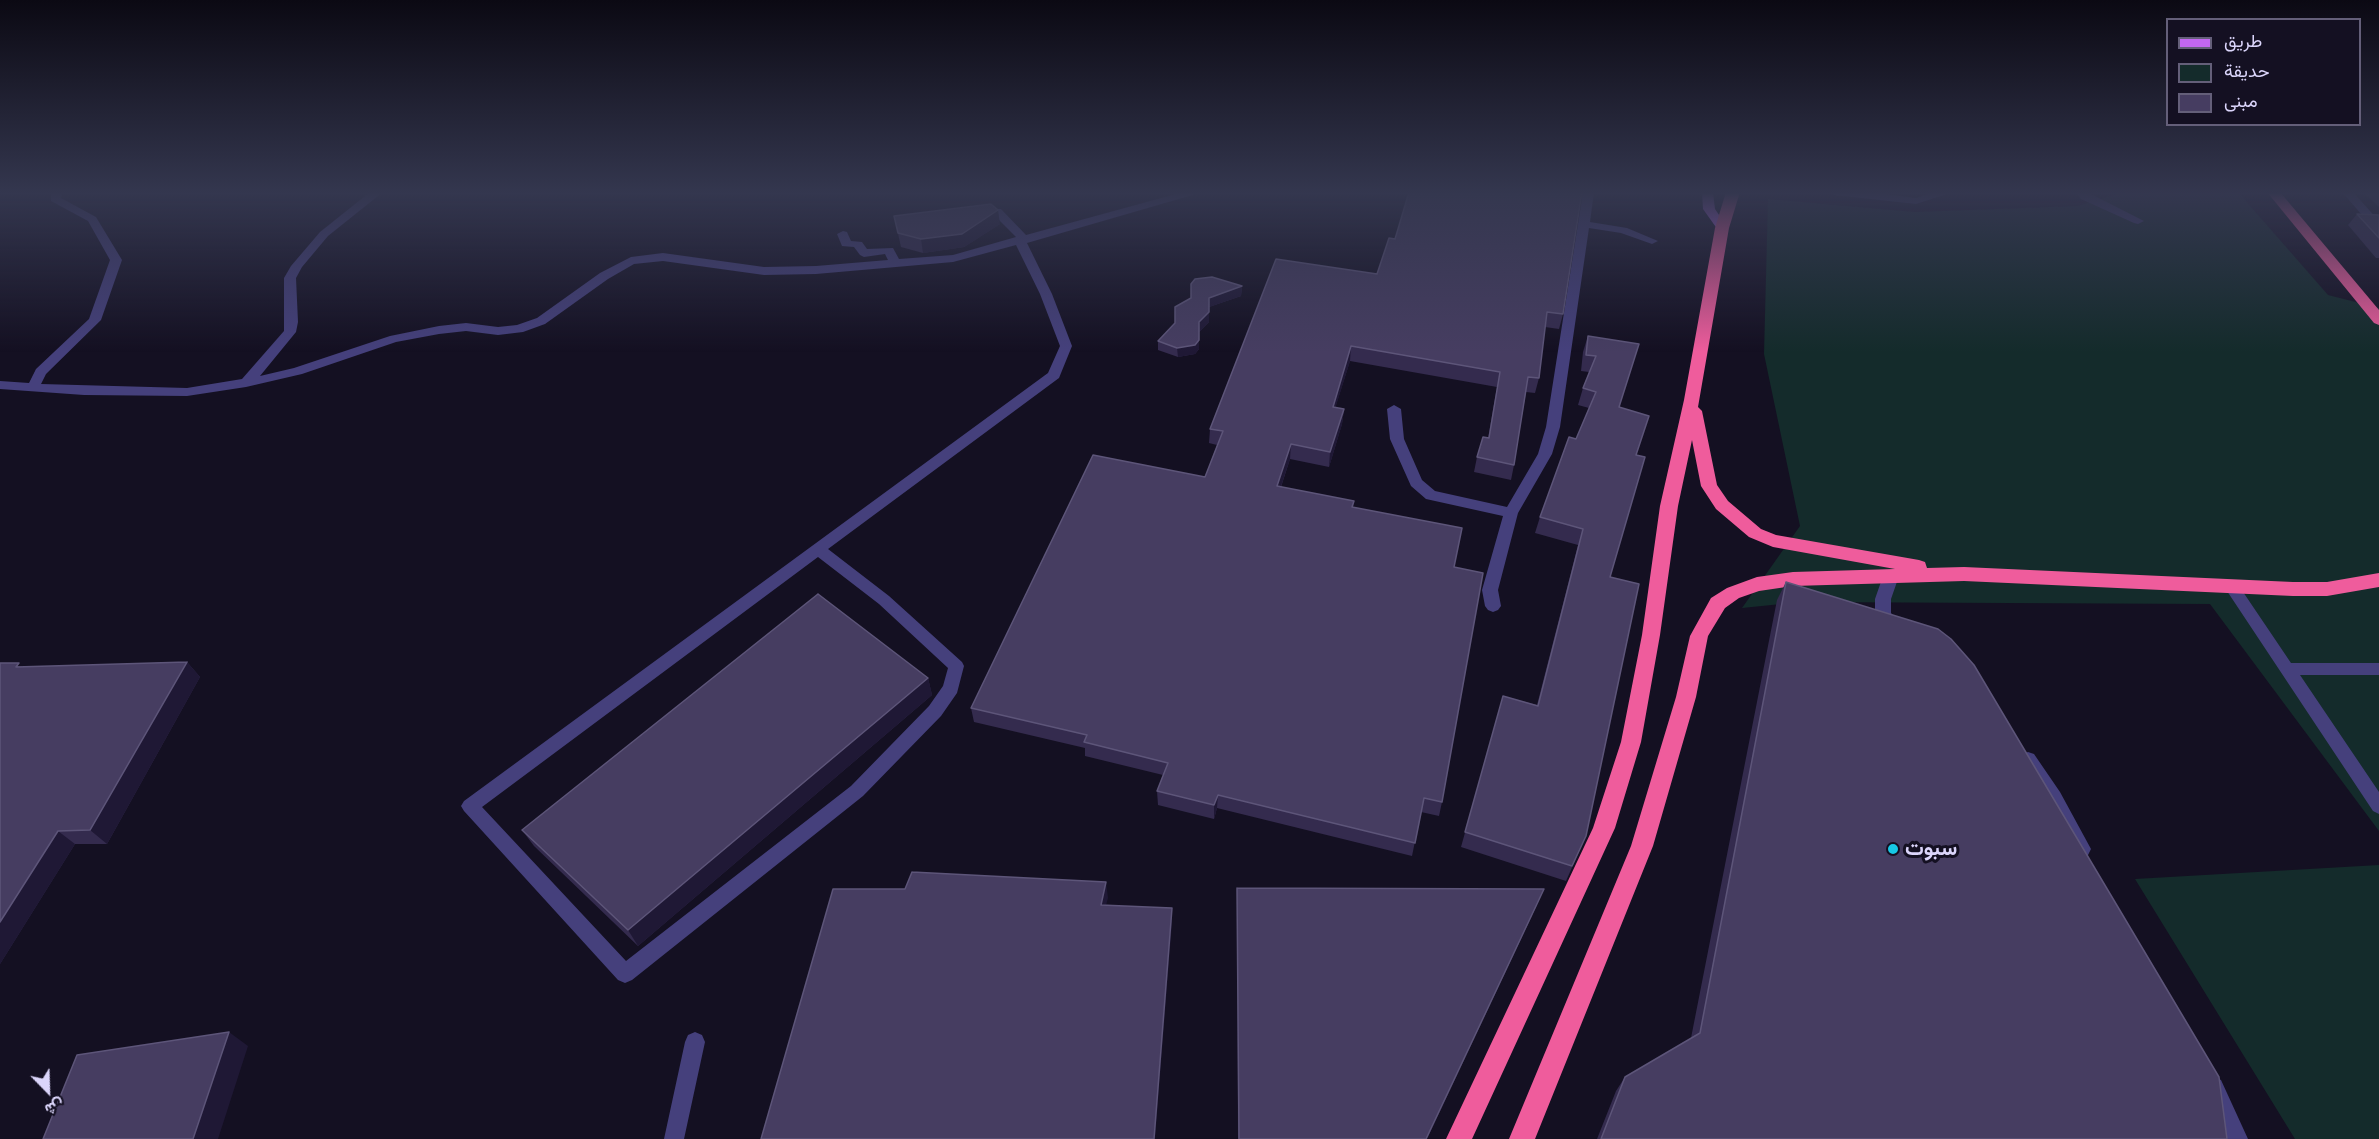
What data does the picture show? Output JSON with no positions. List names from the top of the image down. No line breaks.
{"places":["سبوت"],"legend":["طريق","حديقة","مبنى"],"north":"bottom right"}
